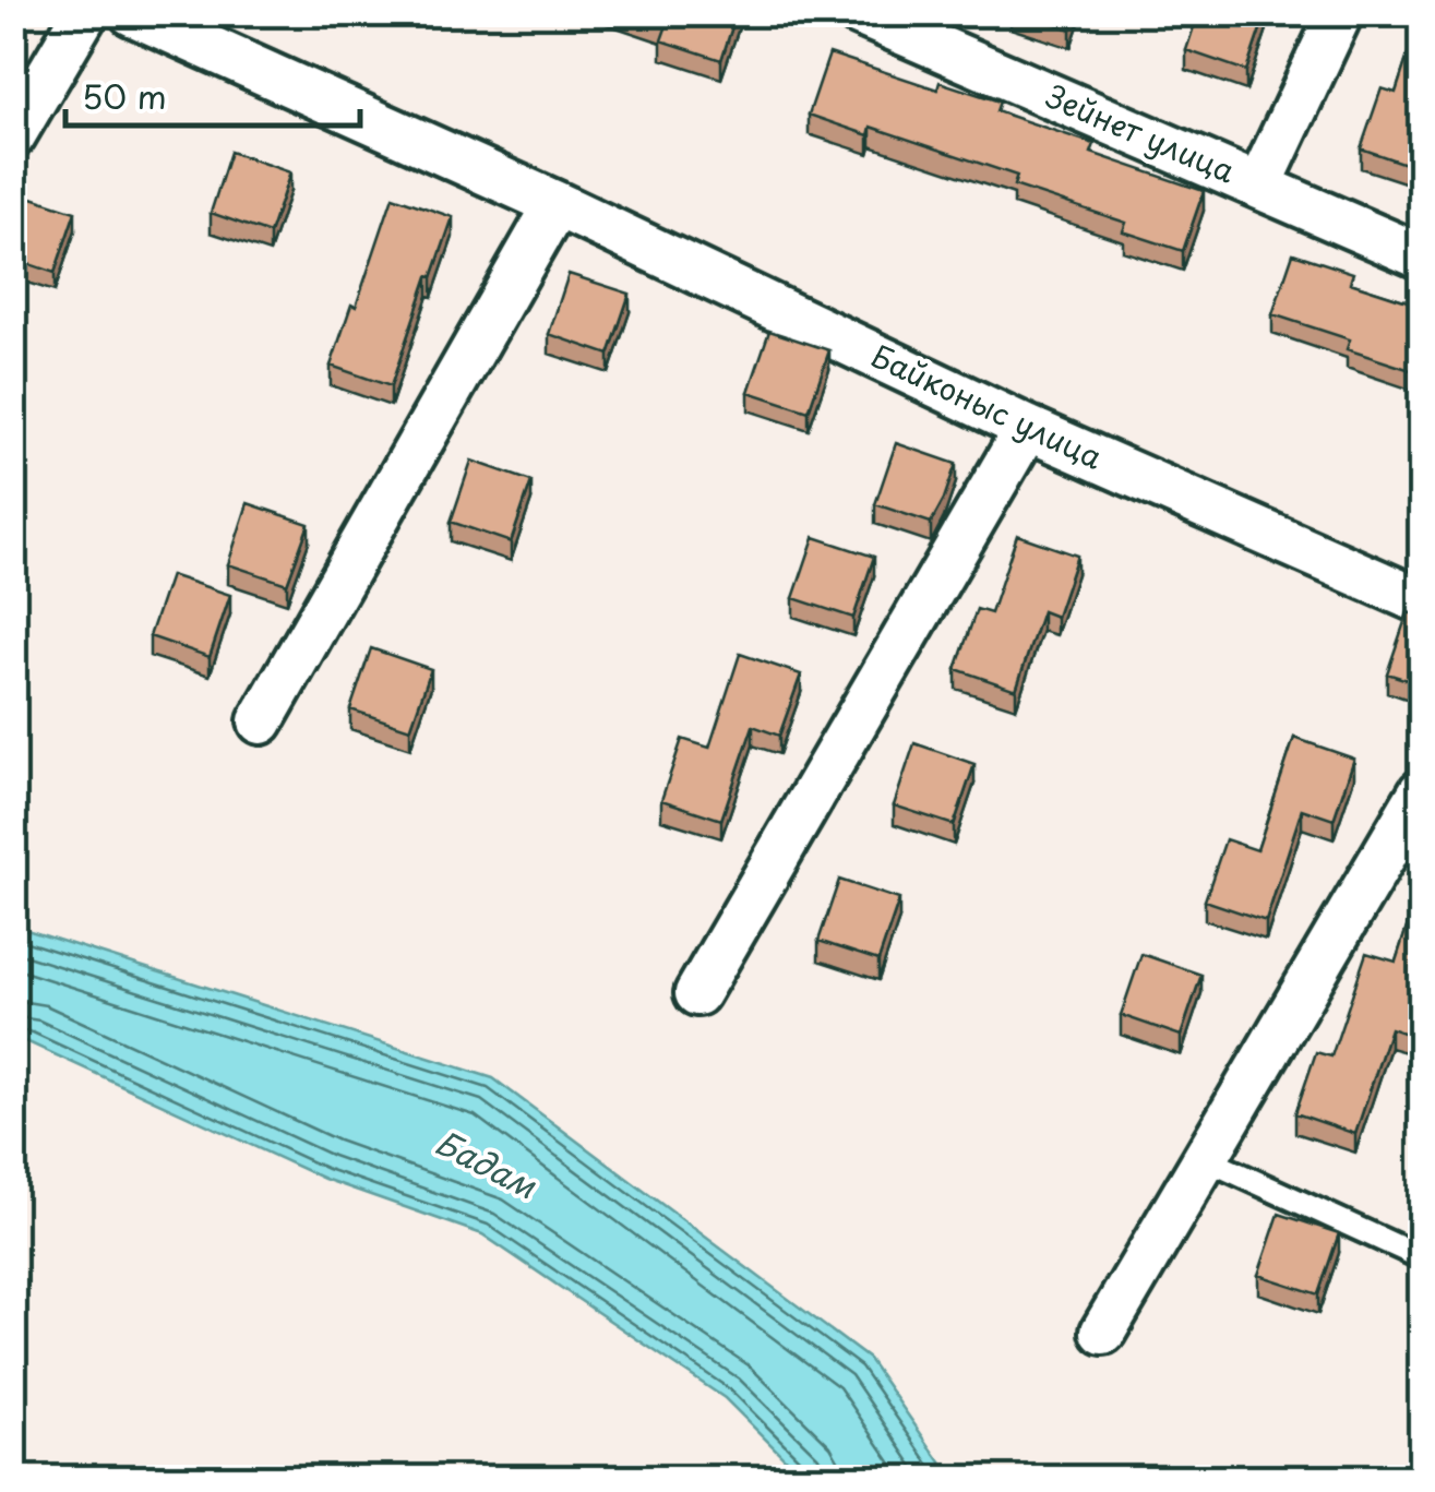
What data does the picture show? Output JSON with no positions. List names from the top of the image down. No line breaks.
{"streets":{"street":["Зейнет улица","Байконыс улица"]},"water":["Бадам"],"scale_bar":"50 m"}
